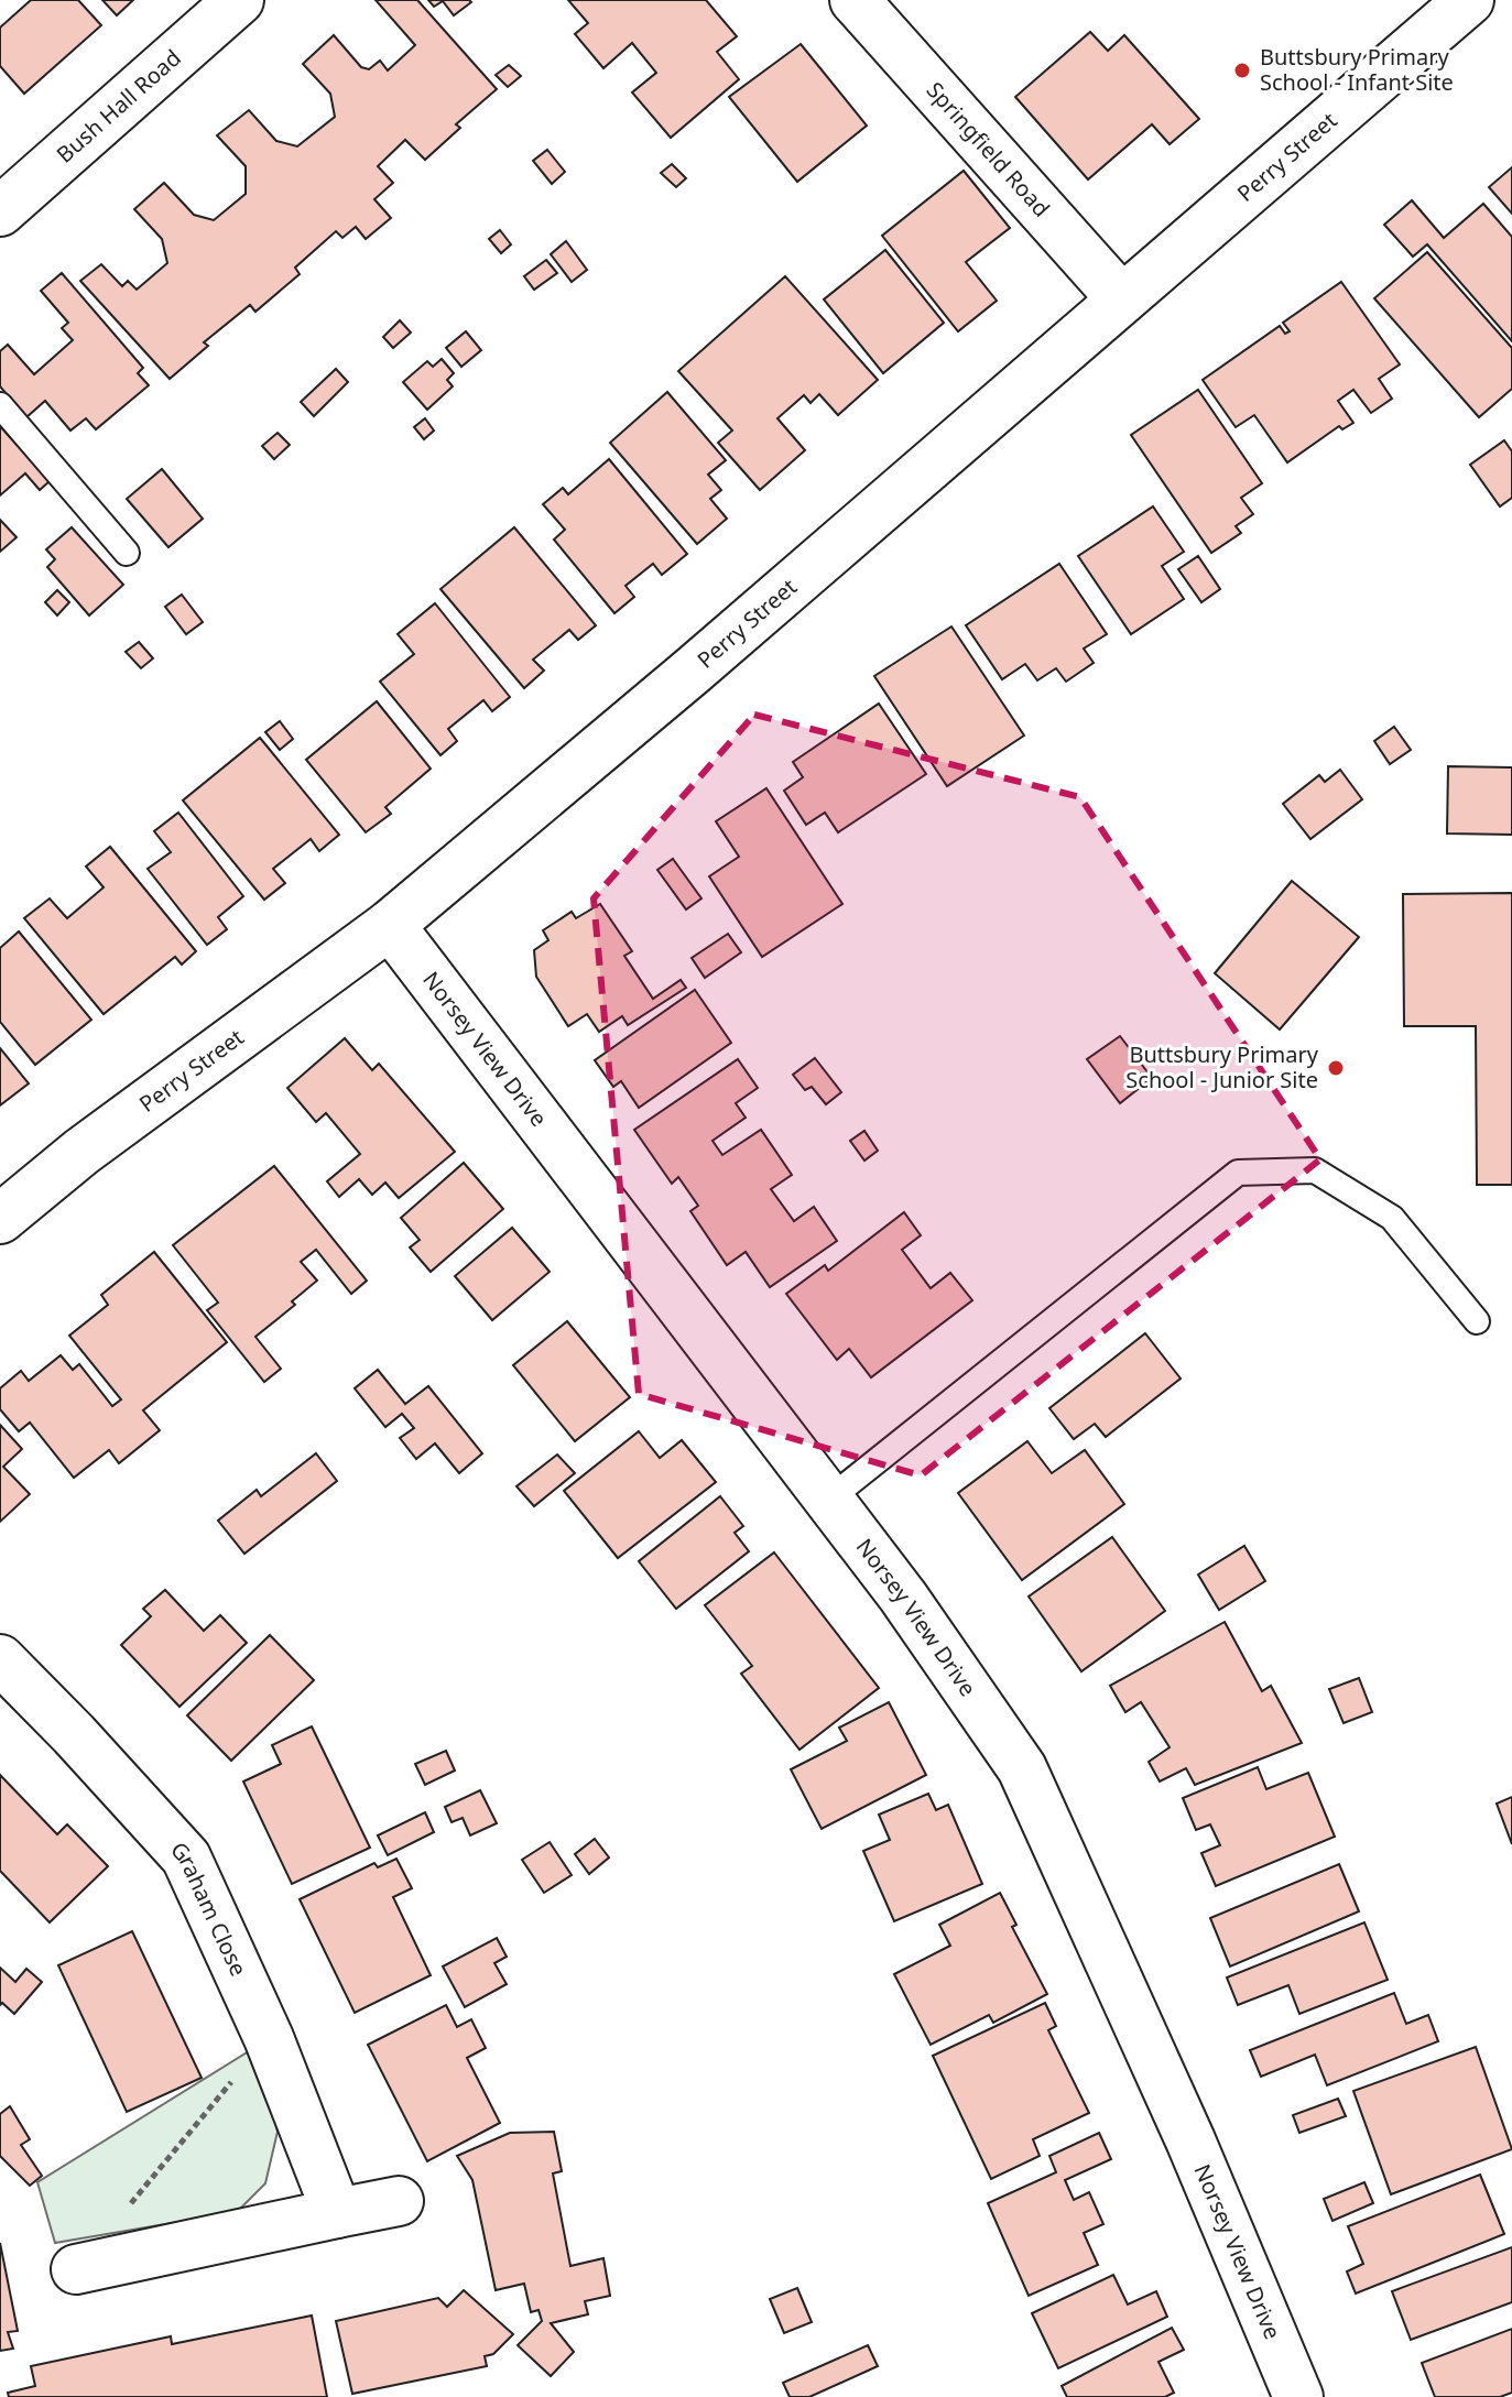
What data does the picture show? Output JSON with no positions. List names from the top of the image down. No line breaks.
{"streets":{"street":["Bush Hall Road","Springfield Road","Perry Street","Norsey View Drive","Graham Close"]},"crossings":[["Springfield Road","Perry Street"],["Perry Street","Norsey View Drive"]],"places":["Buttsbury Primary School - Infant Site","Buttsbury Primary School - Junior Site"]}
